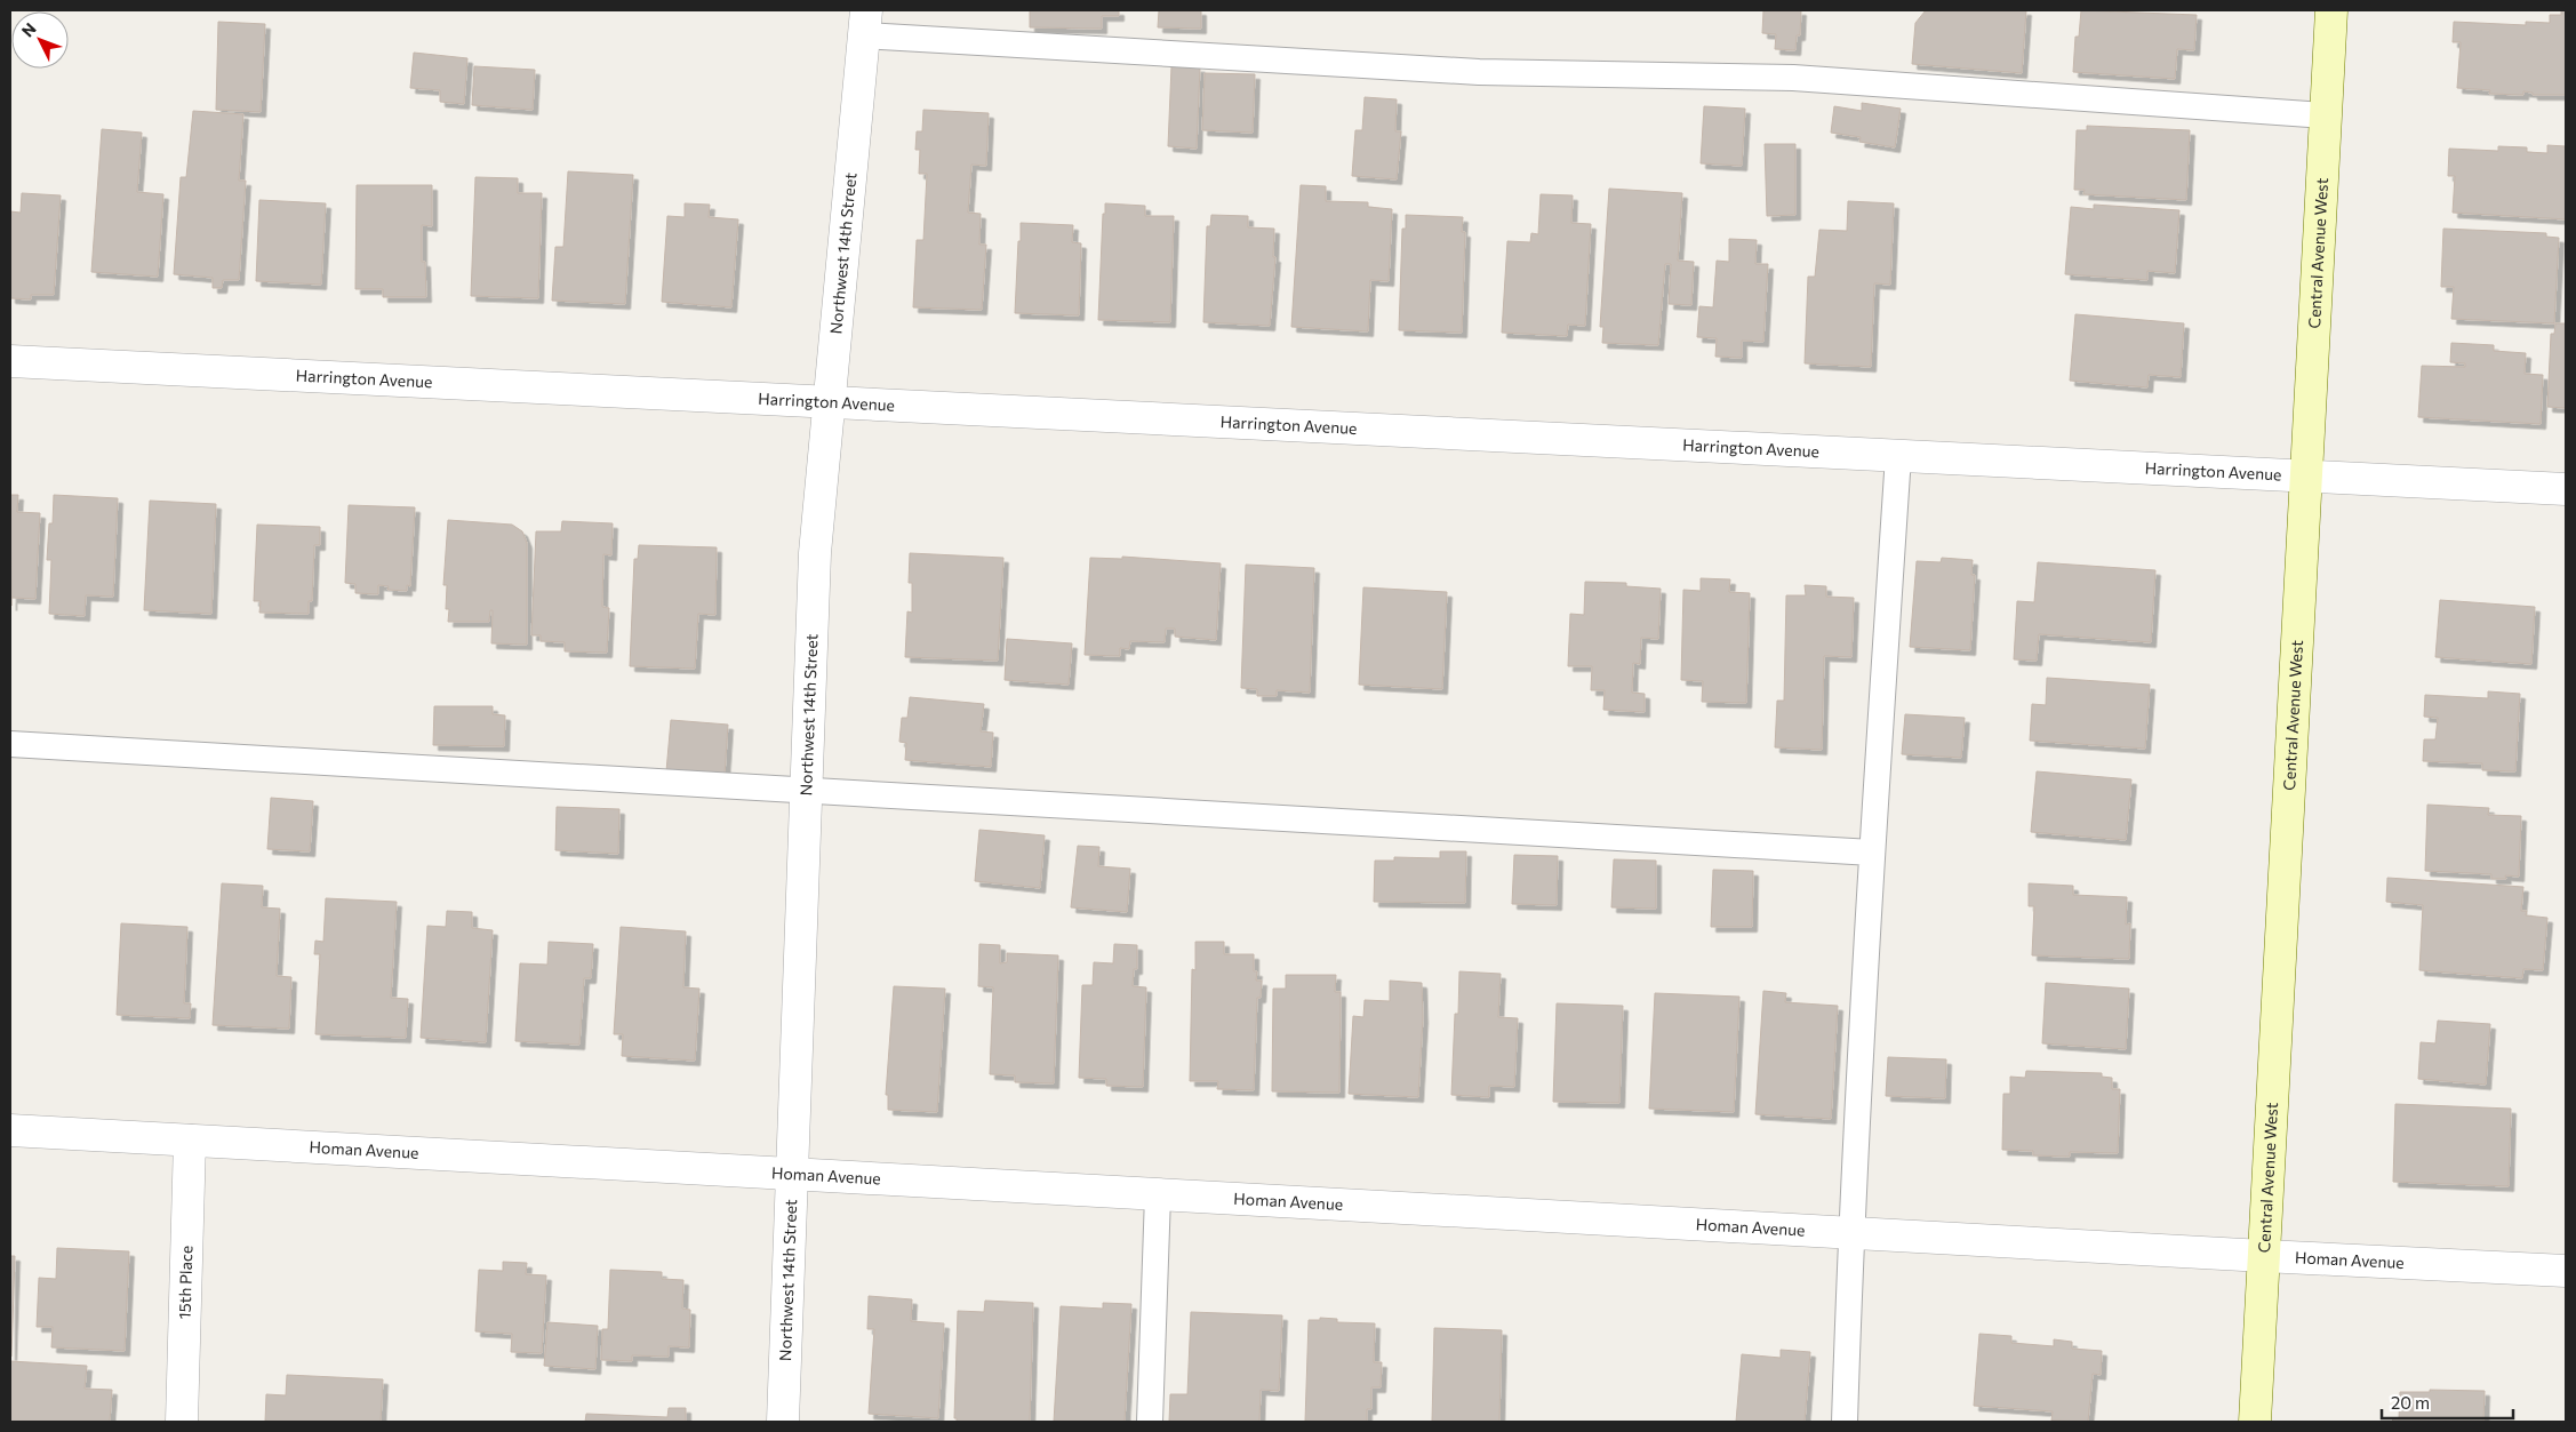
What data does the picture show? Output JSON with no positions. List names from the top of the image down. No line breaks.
{"streets":{"street":["Northwest 14th Street","Central Avenue West","Harrington Avenue","Homan Avenue","15th Place"]},"crossings":[["Northwest 14th Street","Harrington Avenue"],["Northwest 14th Street","Homan Avenue"],["Central Avenue West","Harrington Avenue"],["Central Avenue West","Homan Avenue"],["Homan Avenue","15th Place"]],"scale_bar":"20 m","north":"top left"}
